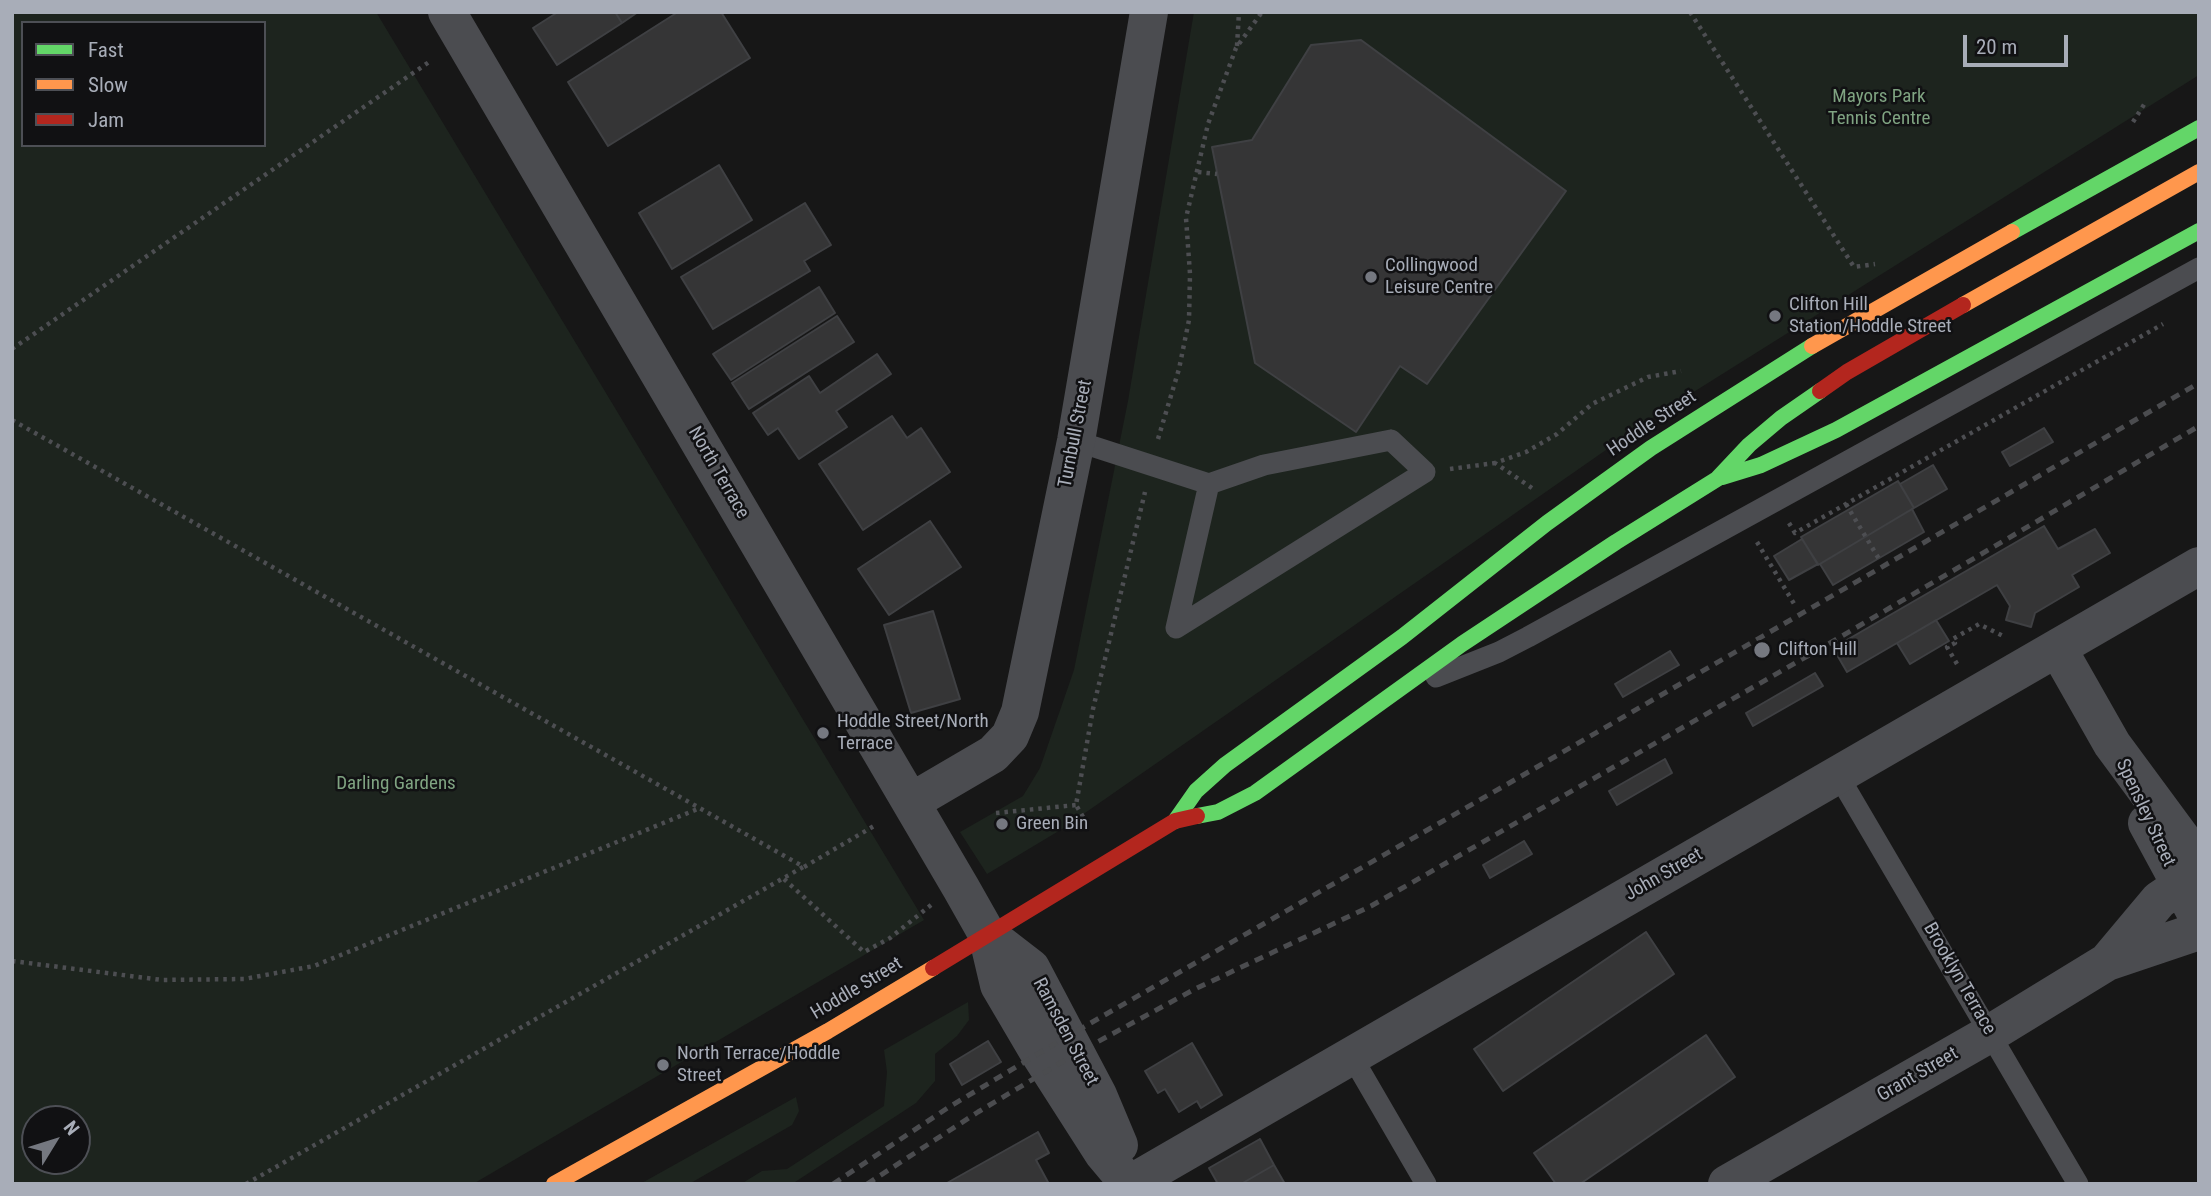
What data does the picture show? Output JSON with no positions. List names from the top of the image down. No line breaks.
{"streets":{"main road":["Hoddle Street"],"street":["Turnbull Street","North Terrace","Spensley Street","John Street","Ramsden Street","Grant Street"],"lane":["Brooklyn Terrace"]},"crossings":[["Hoddle Street","North Terrace"],["Hoddle Street","Ramsden Street"],["Turnbull Street","North Terrace"],["North Terrace","Ramsden Street"],["Spensley Street","John Street"],["Spensley Street","Grant Street"],["John Street","Brooklyn Terrace"],["John Street","Ramsden Street"],["Brooklyn Terrace","Grant Street"]],"parks":["Mayors Park Tennis Centre","Darling Gardens"],"places":["Collingwood Leisure Centre","Clifton Hill Station/Hoddle Street","Clifton Hill","Hoddle Street/North Terrace","Green Bin","North Terrace/Hoddle Street"],"legend":["Fast","Slow","Jam"],"scale_bar":"20 m","north":"top right"}
